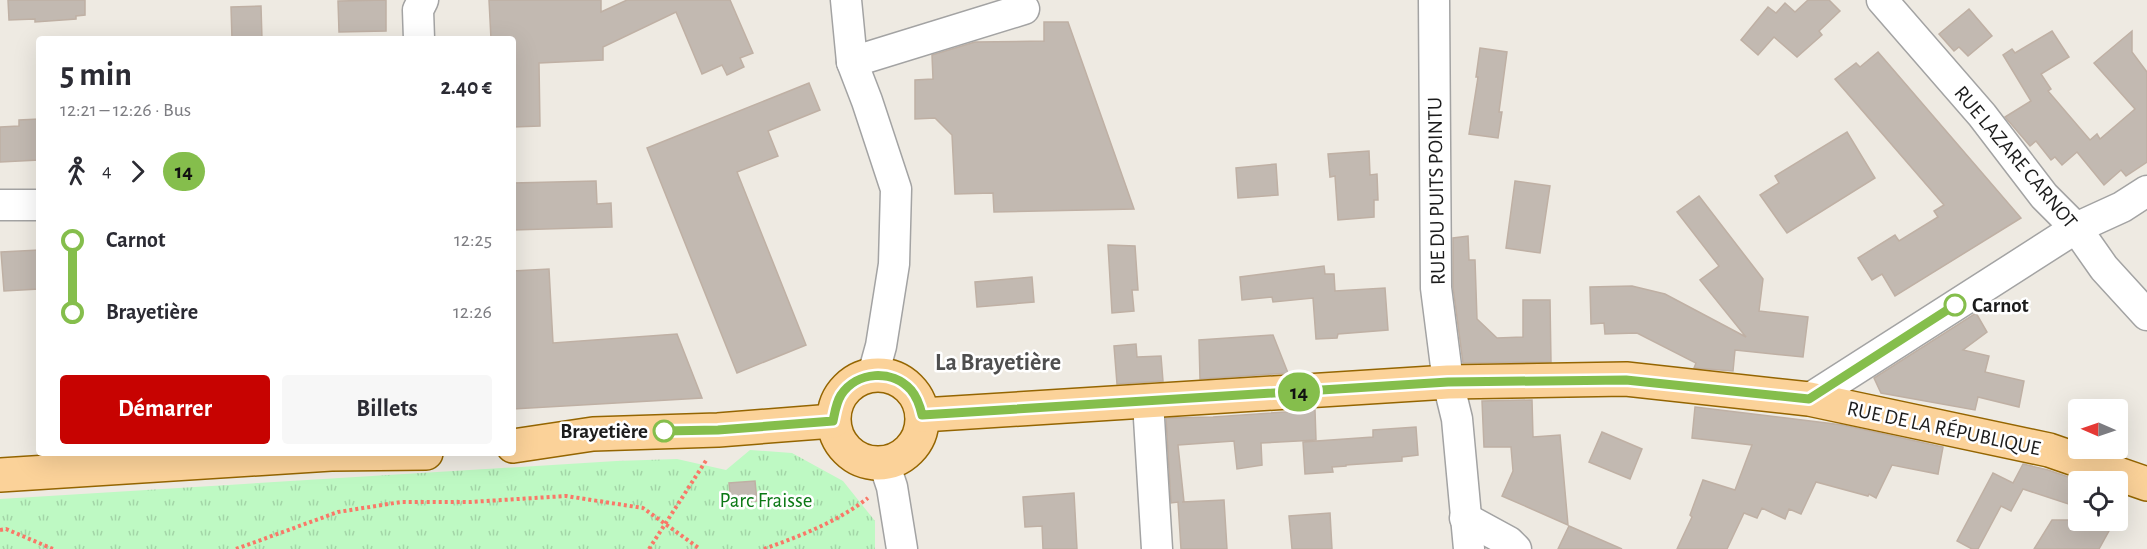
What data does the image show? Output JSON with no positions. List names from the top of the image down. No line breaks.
{"streets":{"main road":["RUE DE LA RÉPUBLIQUE"],"street":["RUE LAZARE CARNOT","RUE DU PUITS POINTU"]},"crossings":[["RUE DU PUITS POINTU","RUE DE LA RÉPUBLIQUE"]],"districts":["La Brayetière"],"parks":["Parc Fraisse"],"places":["Carnot","Brayetière"],"lines":["bus line 14"],"north":"left","page":{"on_map":"14","heading":["5 min","12:21 – 12:26 · Bus","2.40 €"],"legs":["4","14"],"list":[{"name":"Carnot","value":"12:25"},{"name":"Brayetière","value":"12:26"}],"buttons":["Démarrer","Billets"]}}
